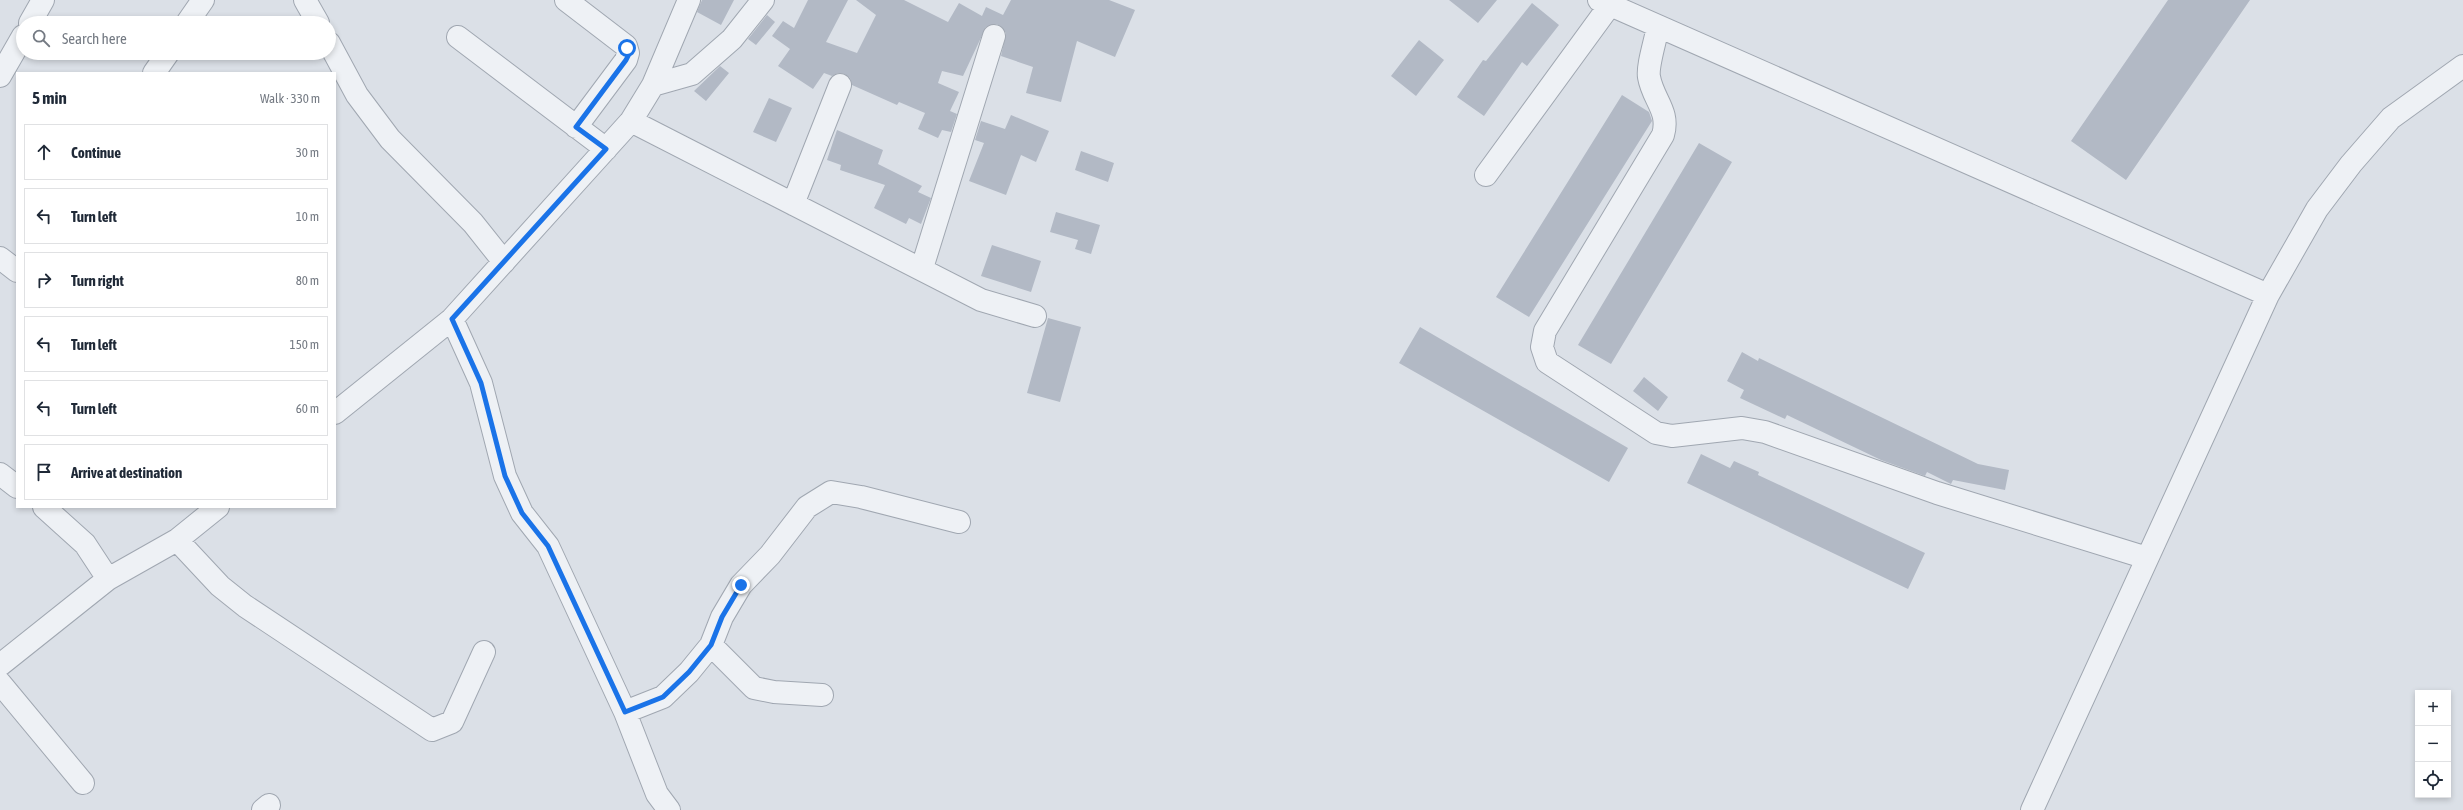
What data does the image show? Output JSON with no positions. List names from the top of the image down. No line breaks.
{"page":{"search":"Search here","heading":["5 min","Walk · 330 m"],"list":[["Continue","30 m"],["Turn left","10 m"],["Turn right","80 m"],["Turn left","150 m"],["Turn left","60 m"],"Arrive at destination"],"map_buttons":["+","−"]}}
